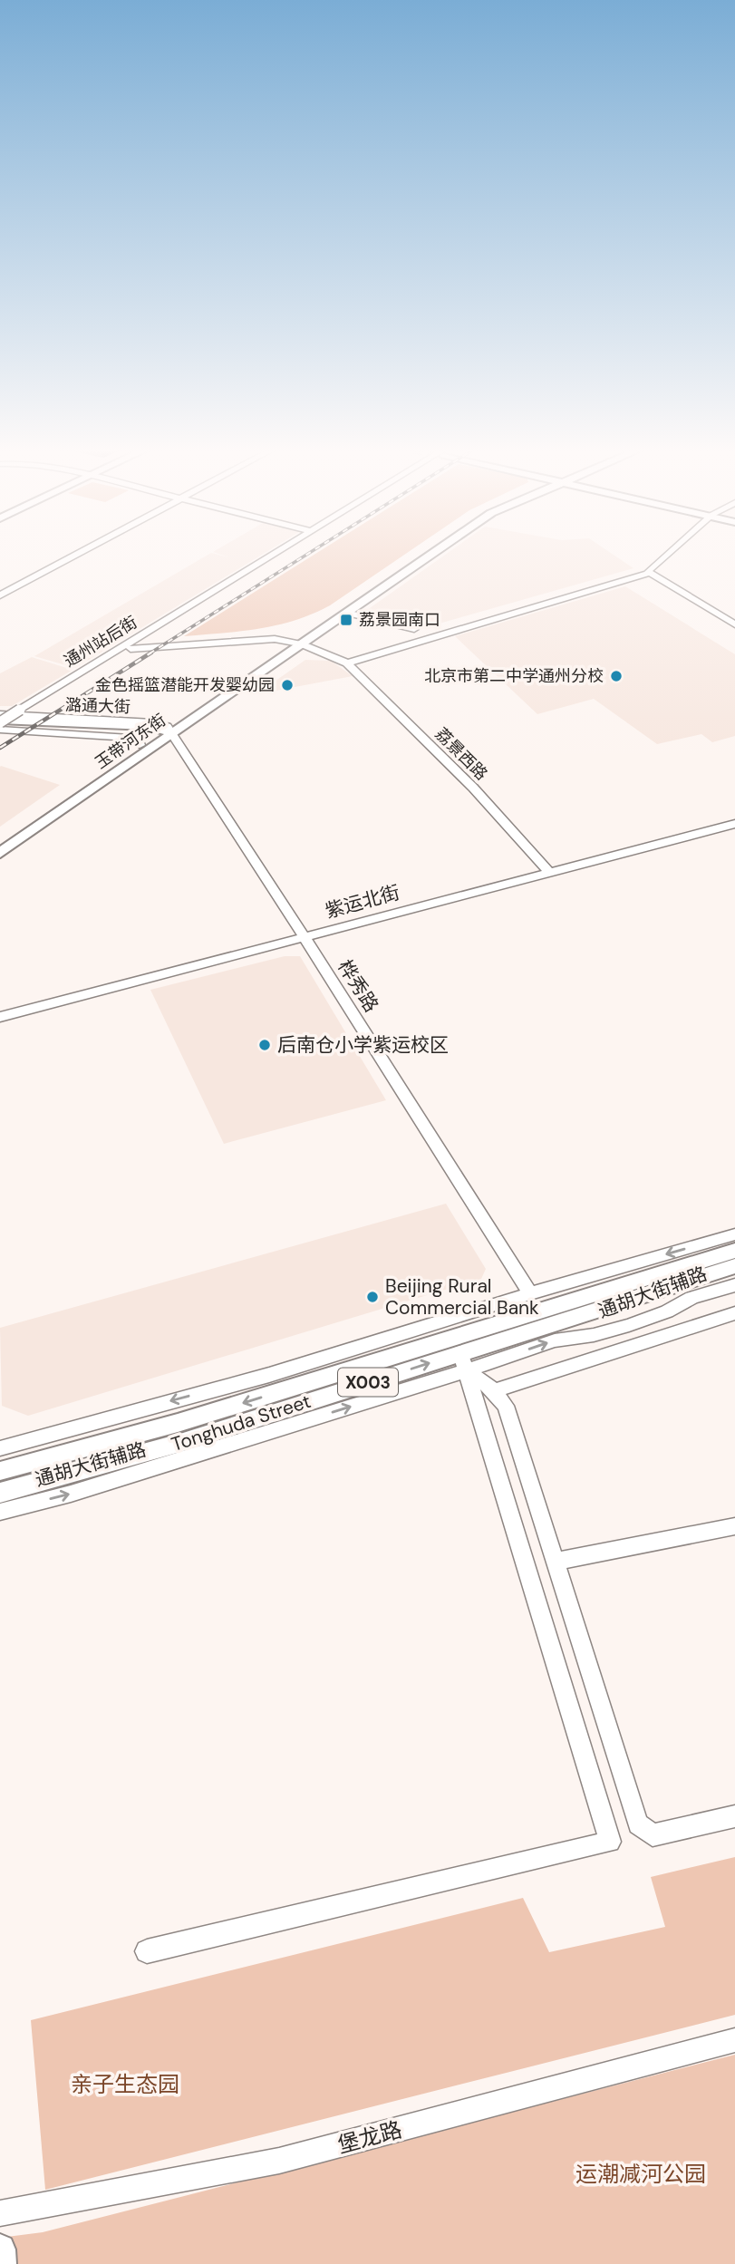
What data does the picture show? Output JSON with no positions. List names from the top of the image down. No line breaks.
{"streets":{"main road":["潞通大街","玉带河东街","X003","Tonghuda Street"],"street":["通州站后街","荔景西路","紫运北街","桦秀路","通胡大街辅路","堡龙路"]},"crossings":[["通州站后街","潞通大街"],["潞通大街","玉带河东街"],["潞通大街","桦秀路"],["玉带河东街","荔景西路"],["玉带河东街","桦秀路"],["荔景西路","紫运北街"],["紫运北街","桦秀路"],["桦秀路","通胡大街辅路"],["通胡大街辅路","Tonghuda Street"]],"parks":["亲子生态园","运潮减河公园"],"places":{"transit":["荔景园南口"],"other":["北京市第二中学通州分校","金色摇篮潜能开发婴幼园","后南仓小学紫运校区","Beijing Rural Commercial Bank"]}}
